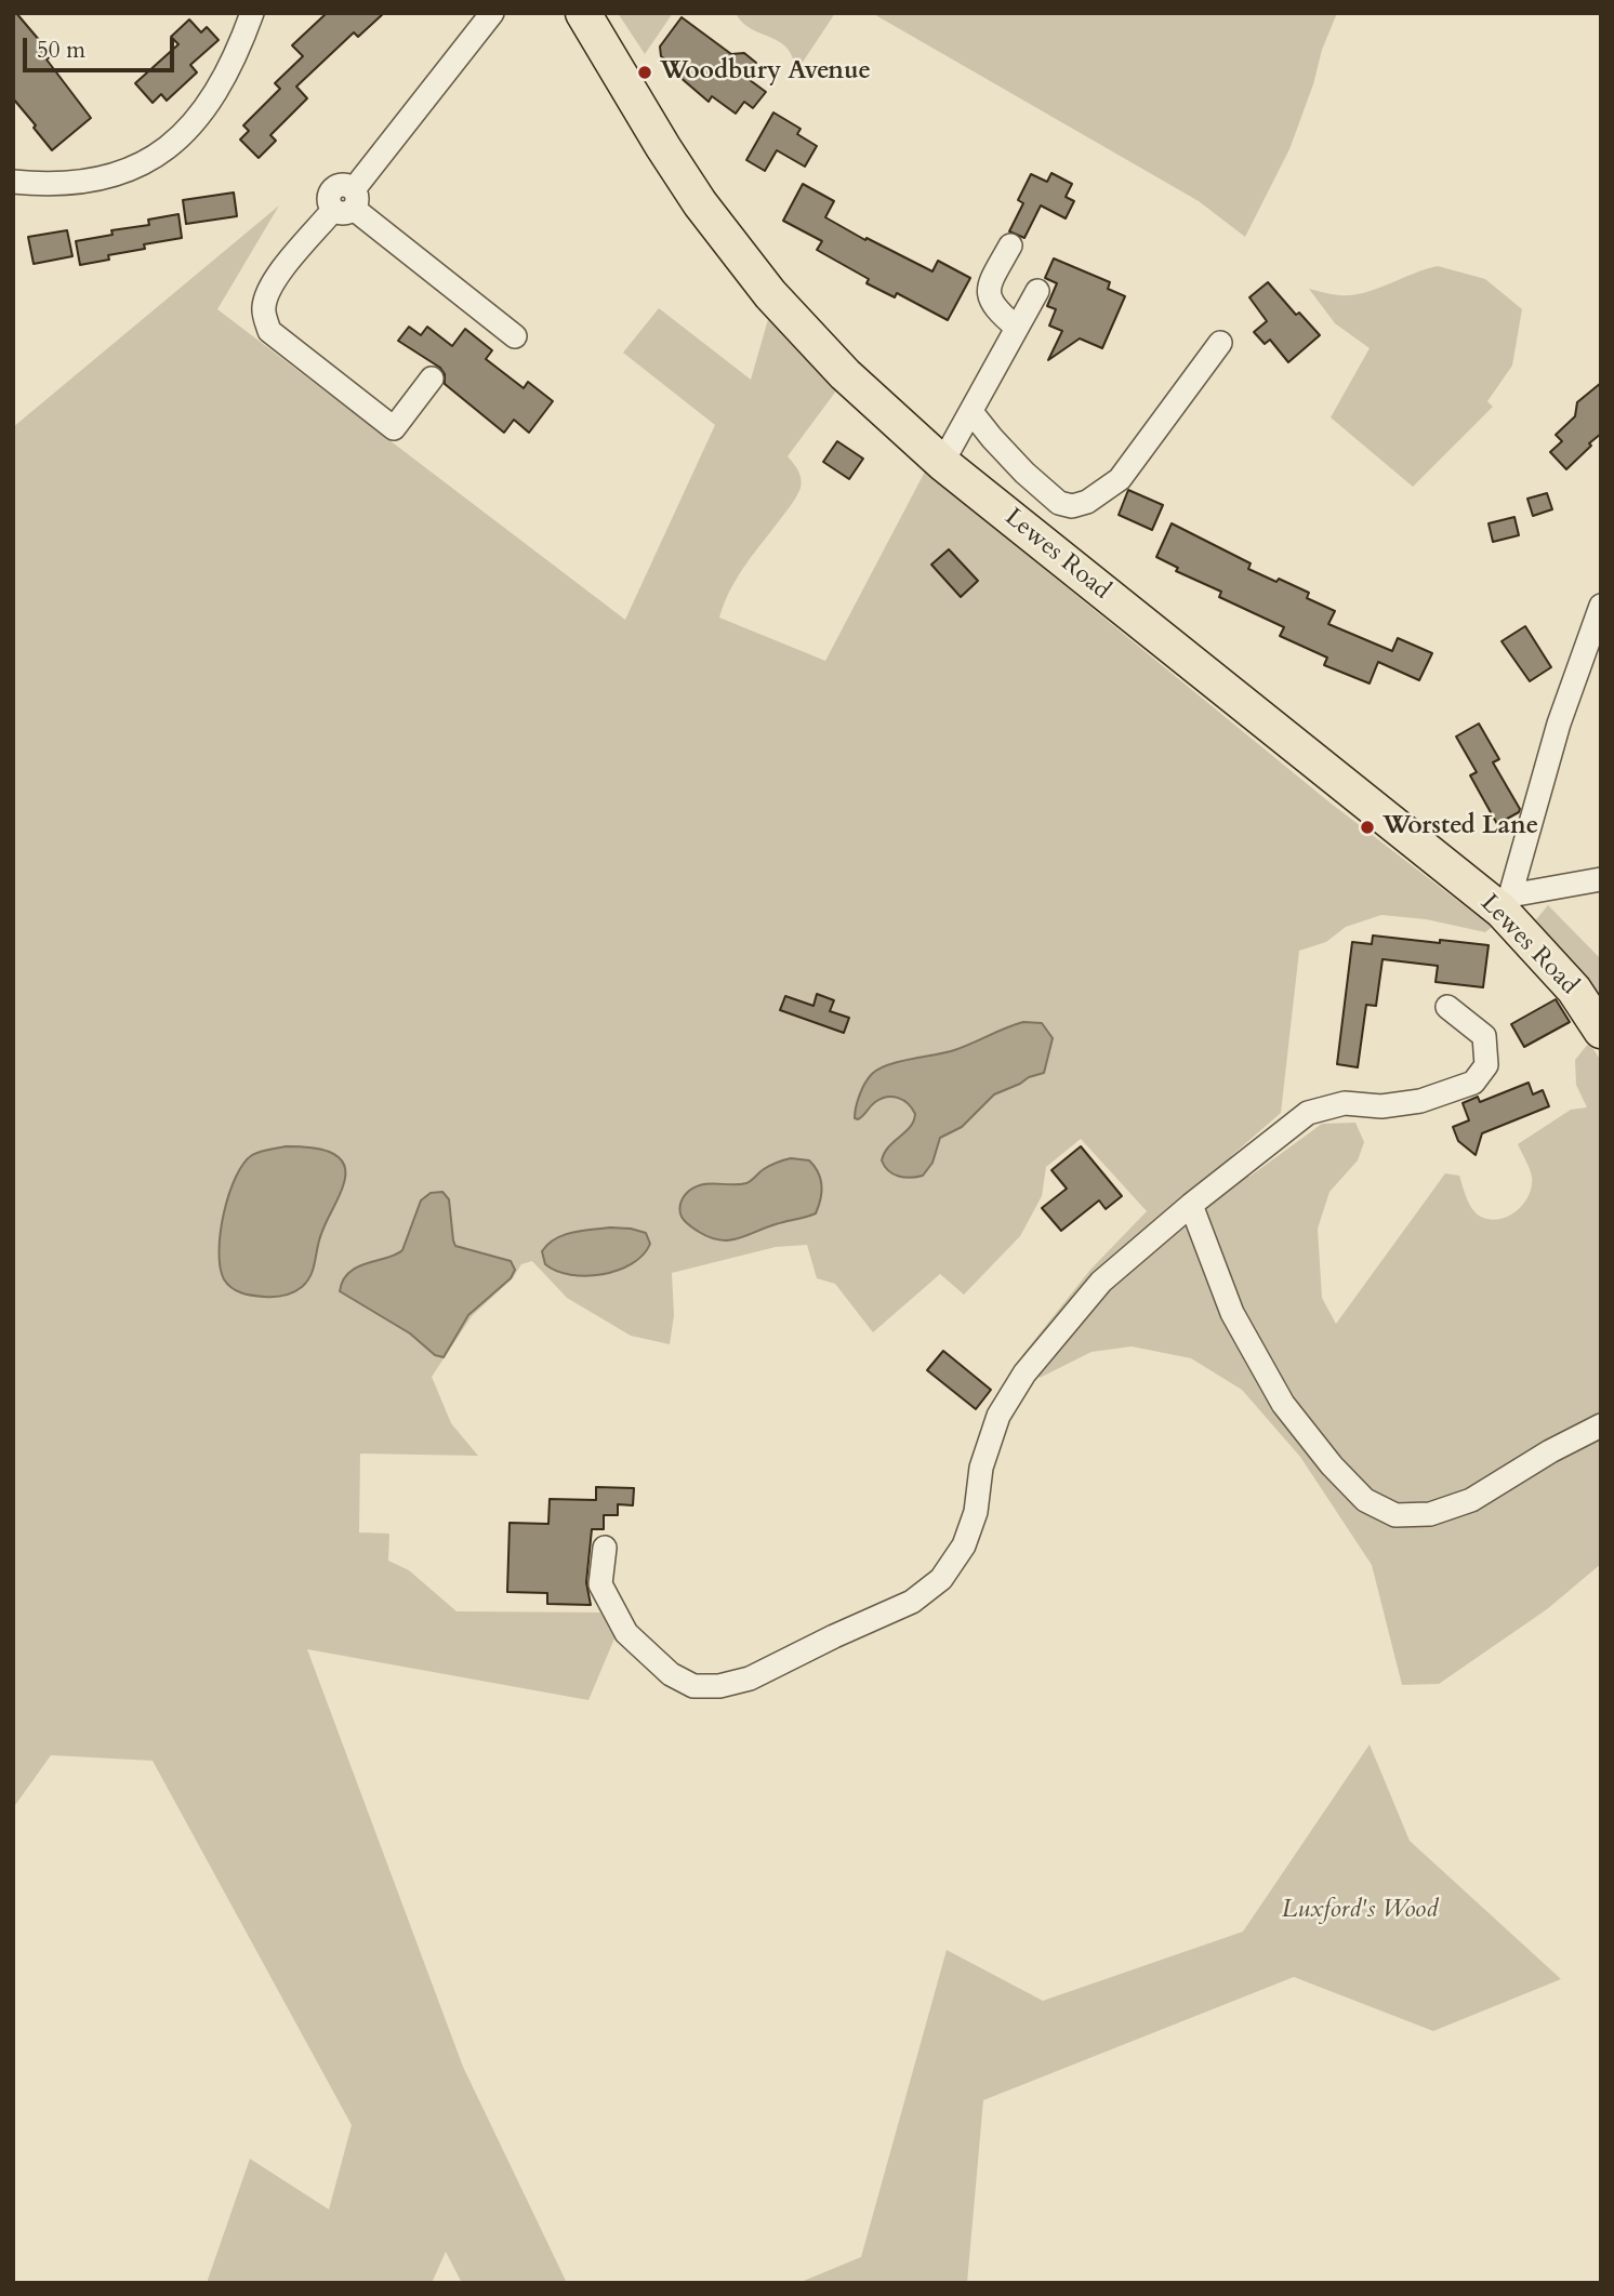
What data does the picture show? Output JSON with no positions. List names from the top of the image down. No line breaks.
{"streets":{"highway":["Lewes Road"]},"parks":["Luxford's Wood"],"places":["Woodbury Avenue","Worsted Lane"],"scale_bar":"50 m"}
